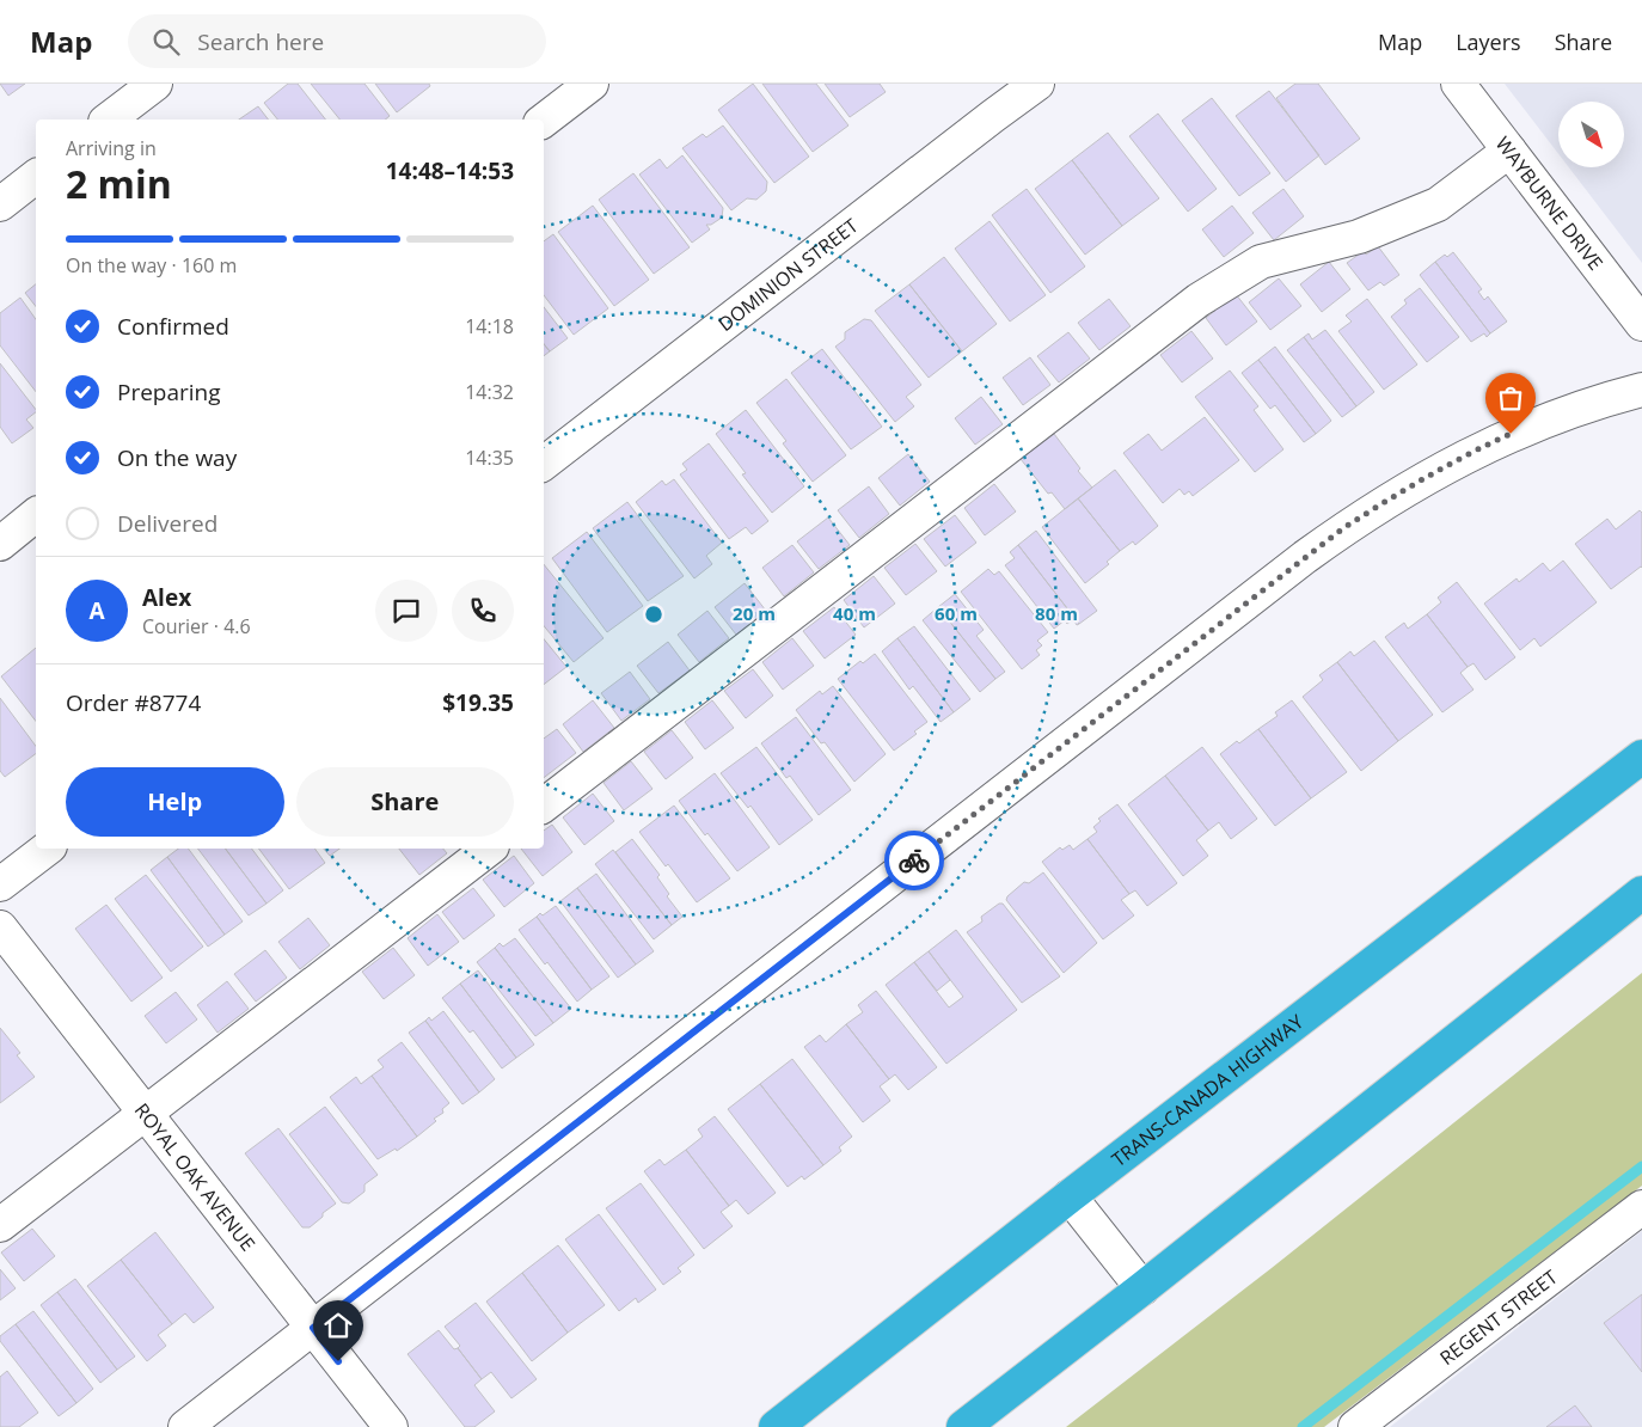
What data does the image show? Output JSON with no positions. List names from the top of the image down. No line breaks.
{"streets":{"highway":["TRANS-CANADA HIGHWAY"],"street":["WAYBURNE DRIVE","DOMINION STREET","ROYAL OAK AVENUE","REGENT STREET"]},"north":"bottom right","page":{"header":"Map","search":"Search here","nav":["Map","Layers","Share"],"heading":["2 min","Arriving in","14:48–14:53"],"panel":["Alex","Courier · 4.6","Order #8774","$19.35"],"bar":"On the way · 160 m","list":[["Confirmed","14:18"],["Preparing","14:32"],["On the way","14:35"],"Delivered"],"round":"A","buttons":["Help","Share"]},"rings":["20 m","40 m","60 m","80 m"]}
